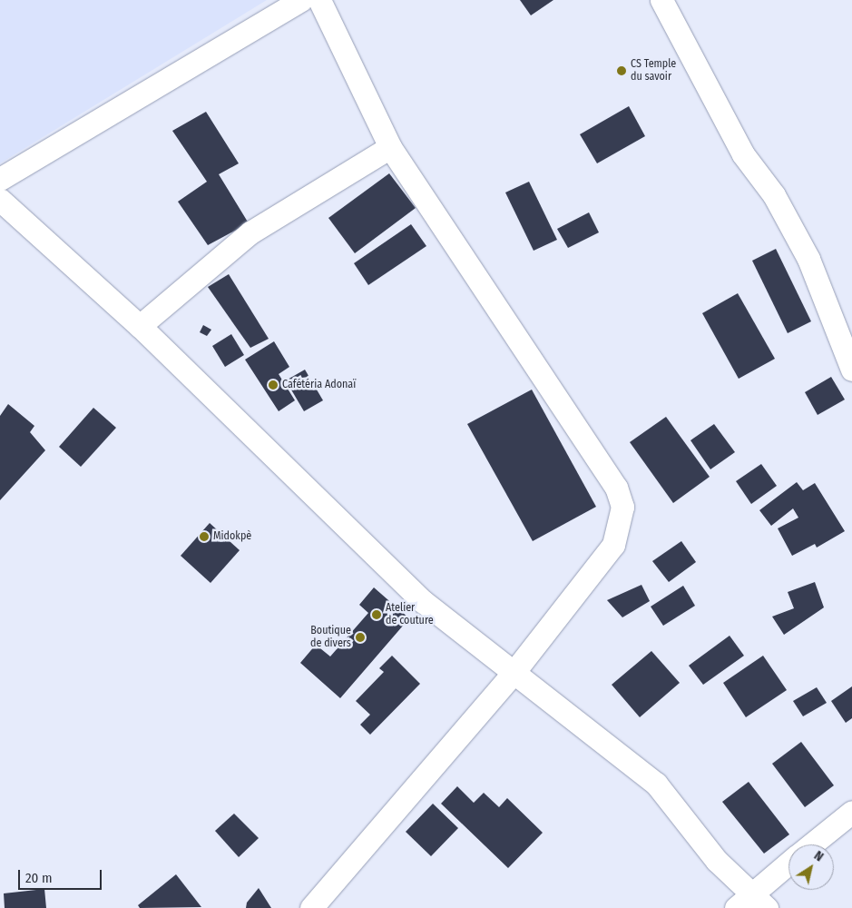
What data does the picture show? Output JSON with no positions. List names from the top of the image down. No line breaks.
{"places":["CS Temple du savoir","Cafétéria Adonaï","Midokpè","Atelier de couture","Boutique de divers"],"scale_bar":"20 m","north":"top right"}
